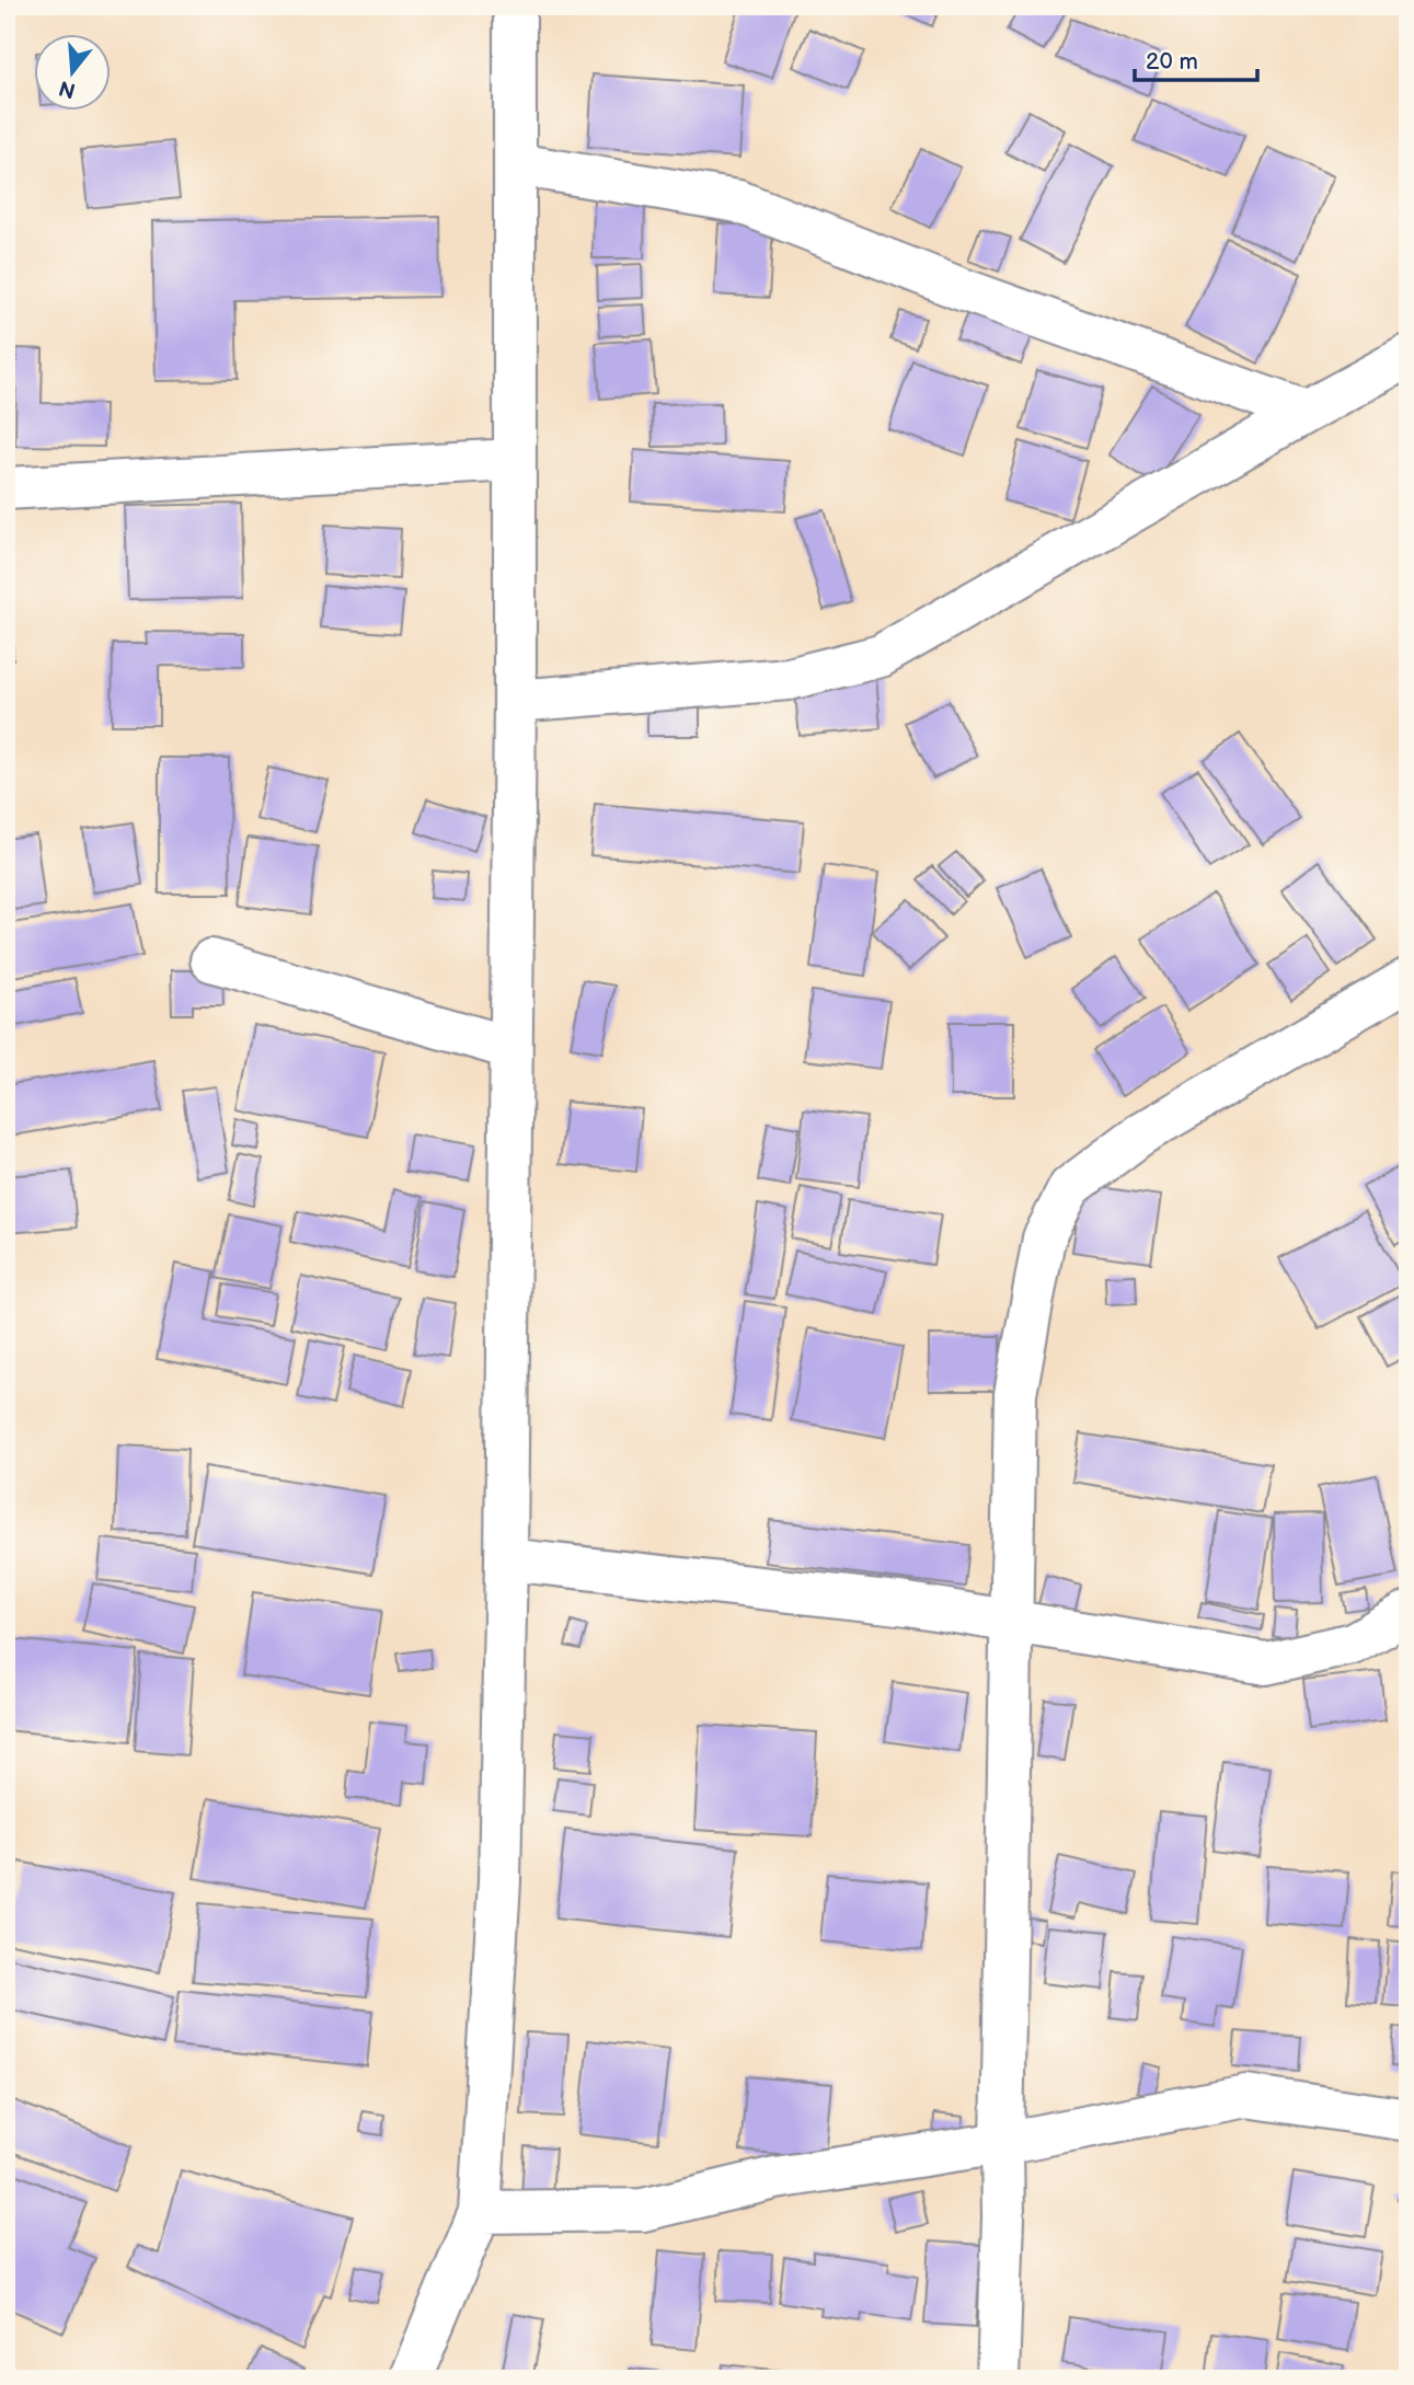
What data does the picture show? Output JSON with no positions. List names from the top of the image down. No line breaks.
{"scale_bar":"20 m","north":"bottom"}
